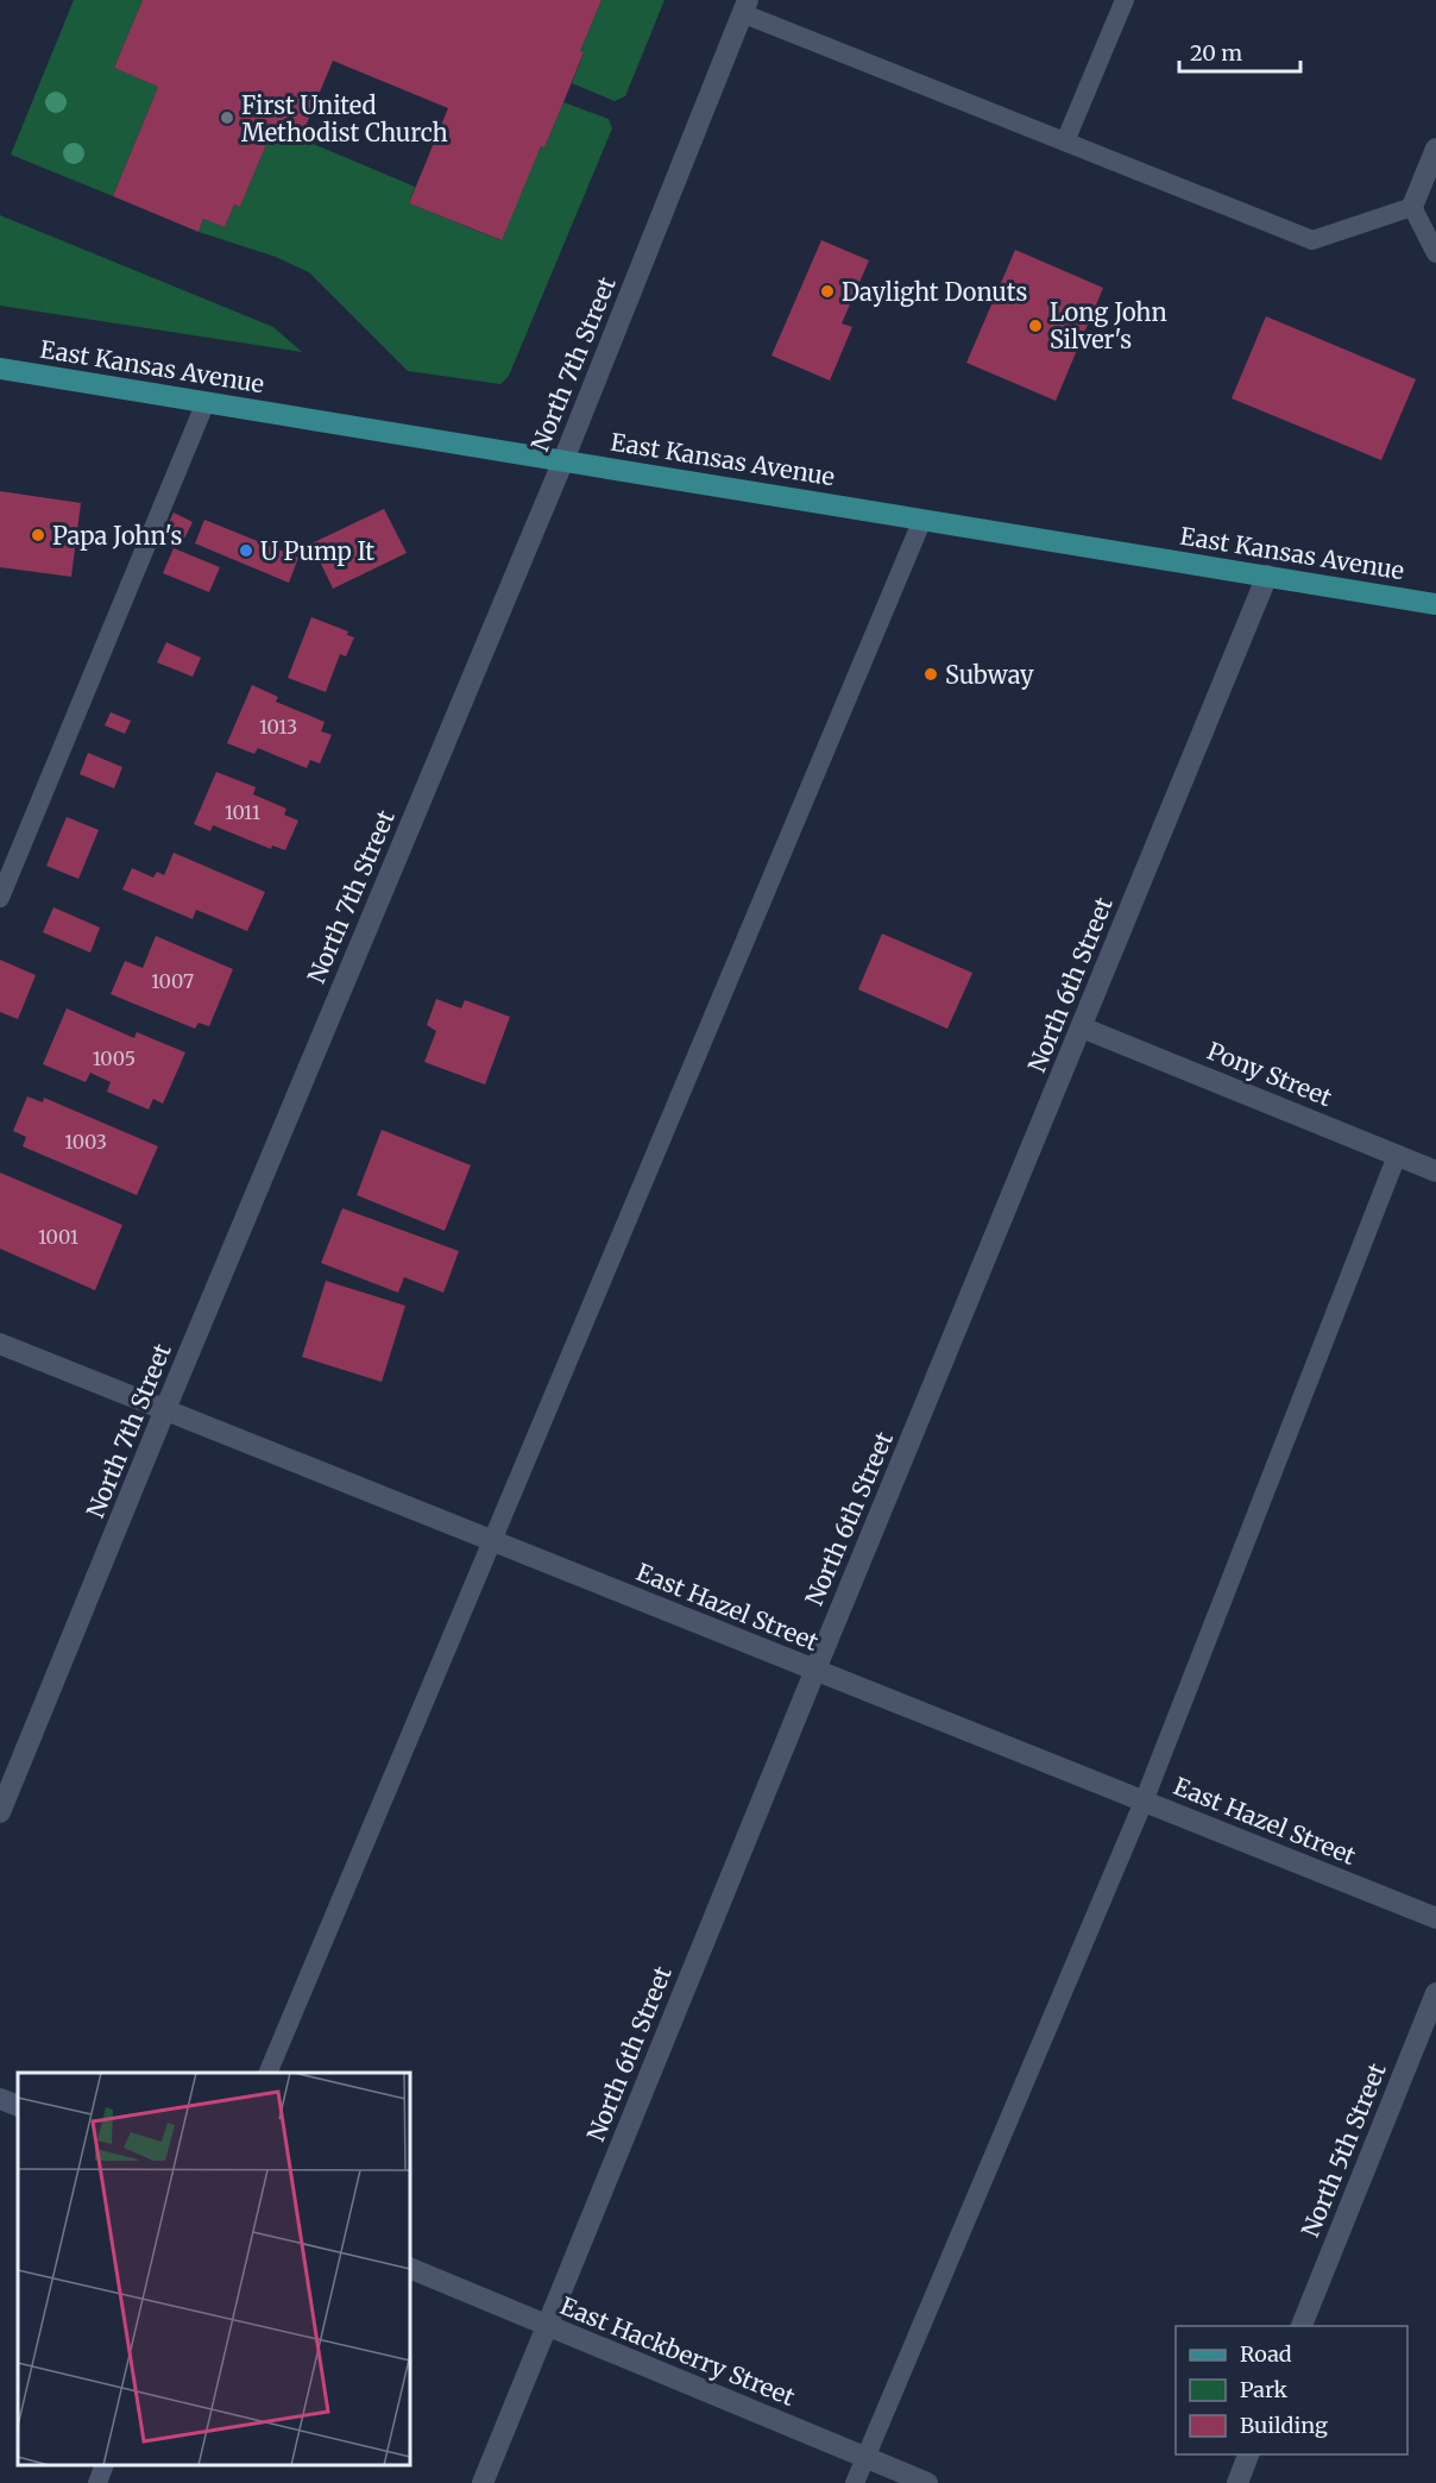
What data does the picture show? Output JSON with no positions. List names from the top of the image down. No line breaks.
{"streets":{"main road":["East Kansas Avenue"],"street":["North 7th Street","North 6th Street","Pony Street","East Hazel Street","North 5th Street","East Hackberry Street"]},"crossings":[["North 7th Street","East Kansas Avenue"],["North 7th Street","East Hazel Street"],["East Kansas Avenue","North 6th Street"],["North 6th Street","Pony Street"],["North 6th Street","East Hazel Street"],["North 6th Street","East Hackberry Street"]],"places":["First United Methodist Church","Daylight Donuts","Long John Silver's","Papa John's","U Pump It","Subway"],"house_numbers":["1013","1011","1007","1005","1003","1001"],"legend":["Road","Park","Building"],"scale_bar":"20 m"}
